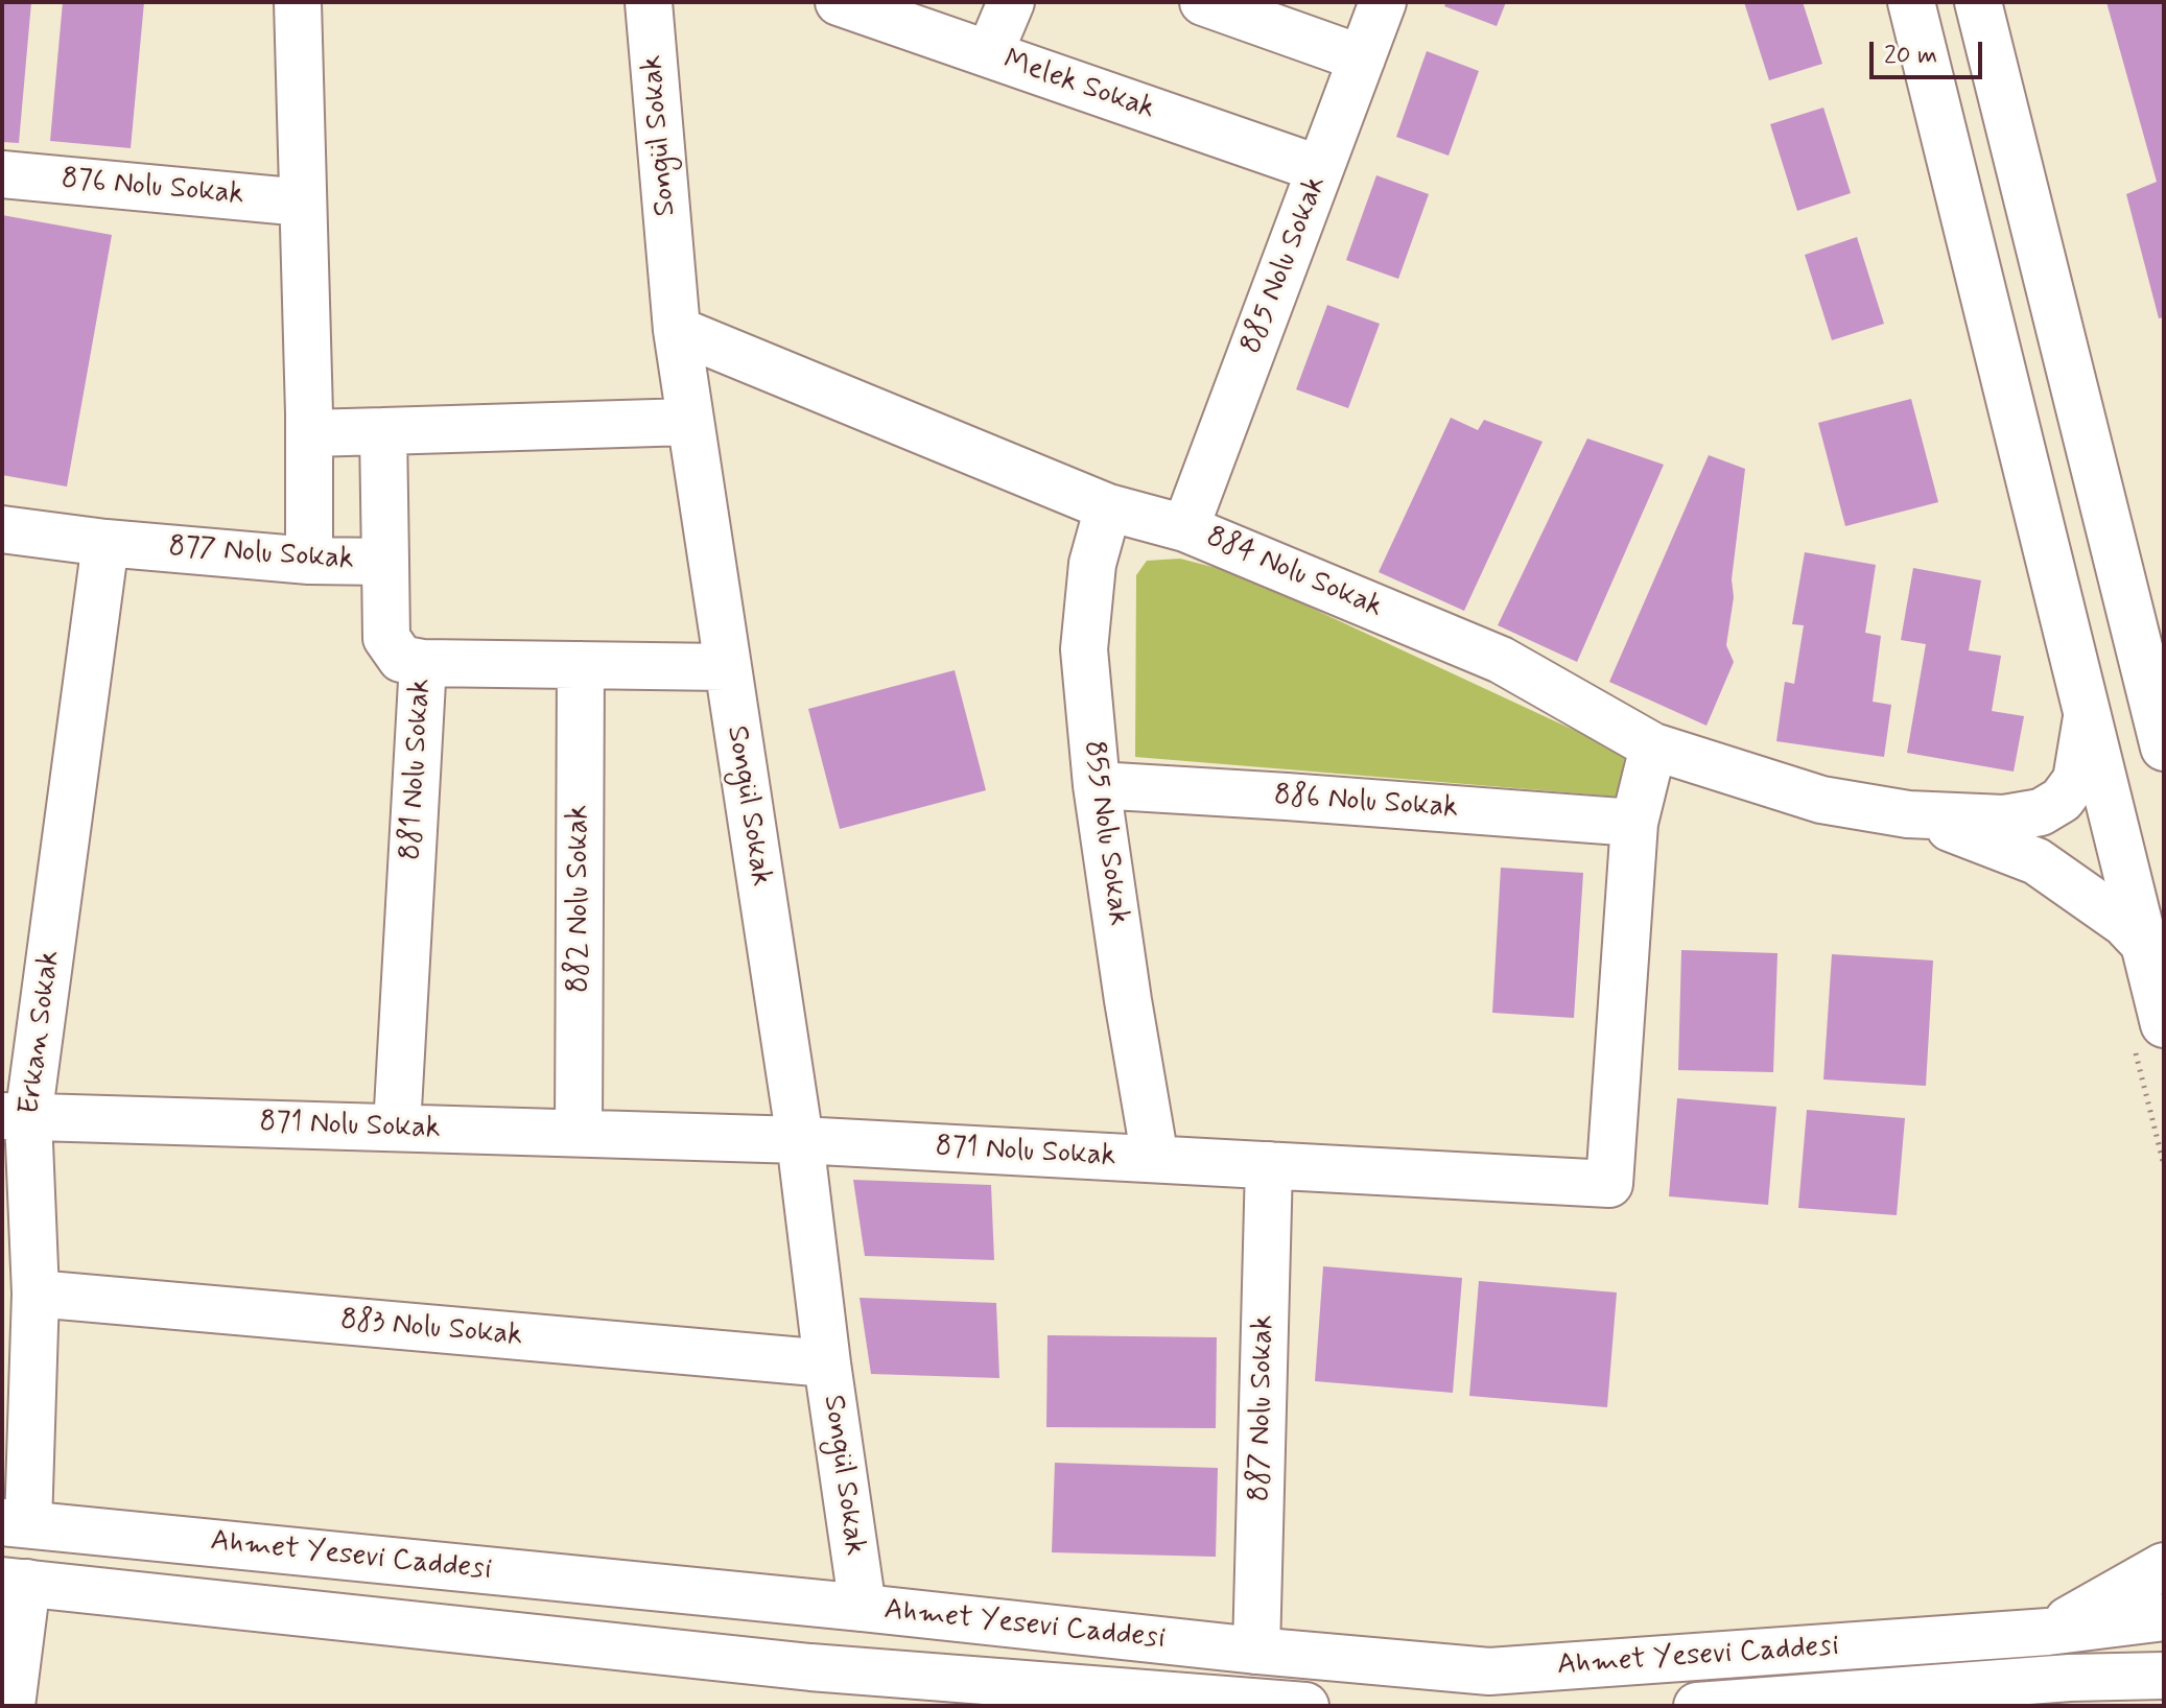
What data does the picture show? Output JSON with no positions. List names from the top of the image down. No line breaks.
{"streets":{"street":["Melek Sokak","Songül Sokak","876 Nolu Sokak","885 Nolu Sokak","877 Nolu Sokak","884 Nolu Sokak","881 Nolu Sokak","886 Nolu Sokak","855 Nolu Sokak","882 Nolu Sokak","Erkan Sokak","871 Nolu Sokak","883 Nolu Sokak","887 Nolu Sokak","Ahmet Yesevi Caddesi"]},"crossings":[["Melek Sokak","885 Nolu Sokak"],["Songül Sokak","884 Nolu Sokak"],["Songül Sokak","881 Nolu Sokak"],["Songül Sokak","871 Nolu Sokak"],["Songül Sokak","883 Nolu Sokak"],["Songül Sokak","Ahmet Yesevi Caddesi"],["885 Nolu Sokak","884 Nolu Sokak"],["877 Nolu Sokak","Erkan Sokak"],["884 Nolu Sokak","855 Nolu Sokak"],["884 Nolu Sokak","871 Nolu Sokak"],["881 Nolu Sokak","882 Nolu Sokak"],["881 Nolu Sokak","871 Nolu Sokak"],["886 Nolu Sokak","855 Nolu Sokak"],["886 Nolu Sokak","871 Nolu Sokak"],["855 Nolu Sokak","871 Nolu Sokak"],["882 Nolu Sokak","871 Nolu Sokak"],["Erkan Sokak","871 Nolu Sokak"],["Erkan Sokak","883 Nolu Sokak"],["Erkan Sokak","Ahmet Yesevi Caddesi"],["871 Nolu Sokak","887 Nolu Sokak"],["887 Nolu Sokak","Ahmet Yesevi Caddesi"]],"scale_bar":"20 m"}
